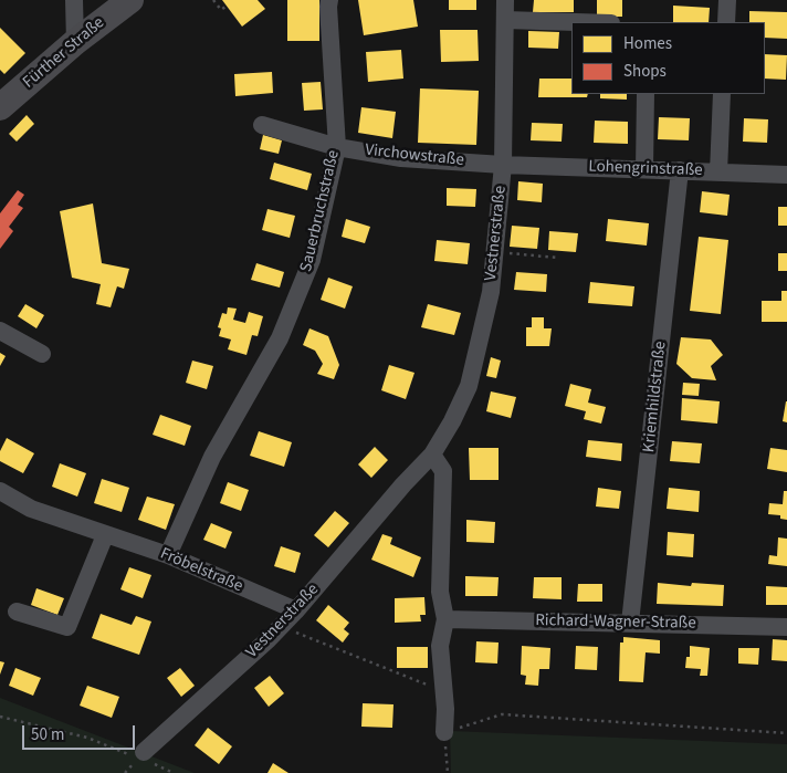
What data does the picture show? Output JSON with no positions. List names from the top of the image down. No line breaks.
{"streets":{"main road":["Fürther Straße"],"street":["Virchowstraße","Lohengrinstraße","Sauerbruchstraße","Vestnerstraße","Kriemhildstraße","Fröbelstraße","Richard-Wagner-Straße"]},"crossings":[["Virchowstraße","Lohengrinstraße"],["Virchowstraße","Sauerbruchstraße"],["Virchowstraße","Vestnerstraße"],["Lohengrinstraße","Vestnerstraße"],["Lohengrinstraße","Kriemhildstraße"],["Sauerbruchstraße","Fröbelstraße"],["Vestnerstraße","Fröbelstraße"],["Kriemhildstraße","Richard-Wagner-Straße"]],"legend":["Homes","Shops"],"scale_bar":"50 m"}
